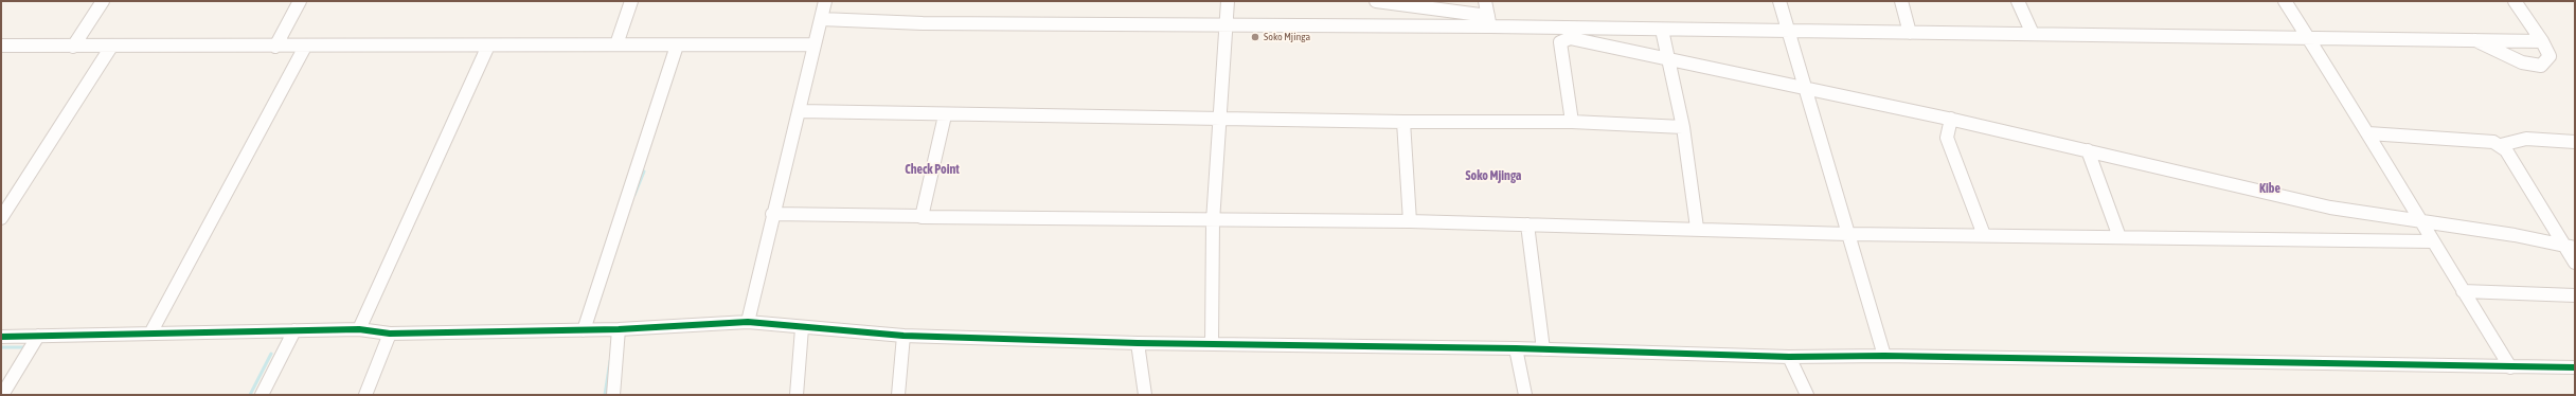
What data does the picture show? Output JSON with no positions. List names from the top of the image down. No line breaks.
{"districts":["Check Point","Soko Mjinga","Kibe"],"places":["Soko Mjinga"]}
